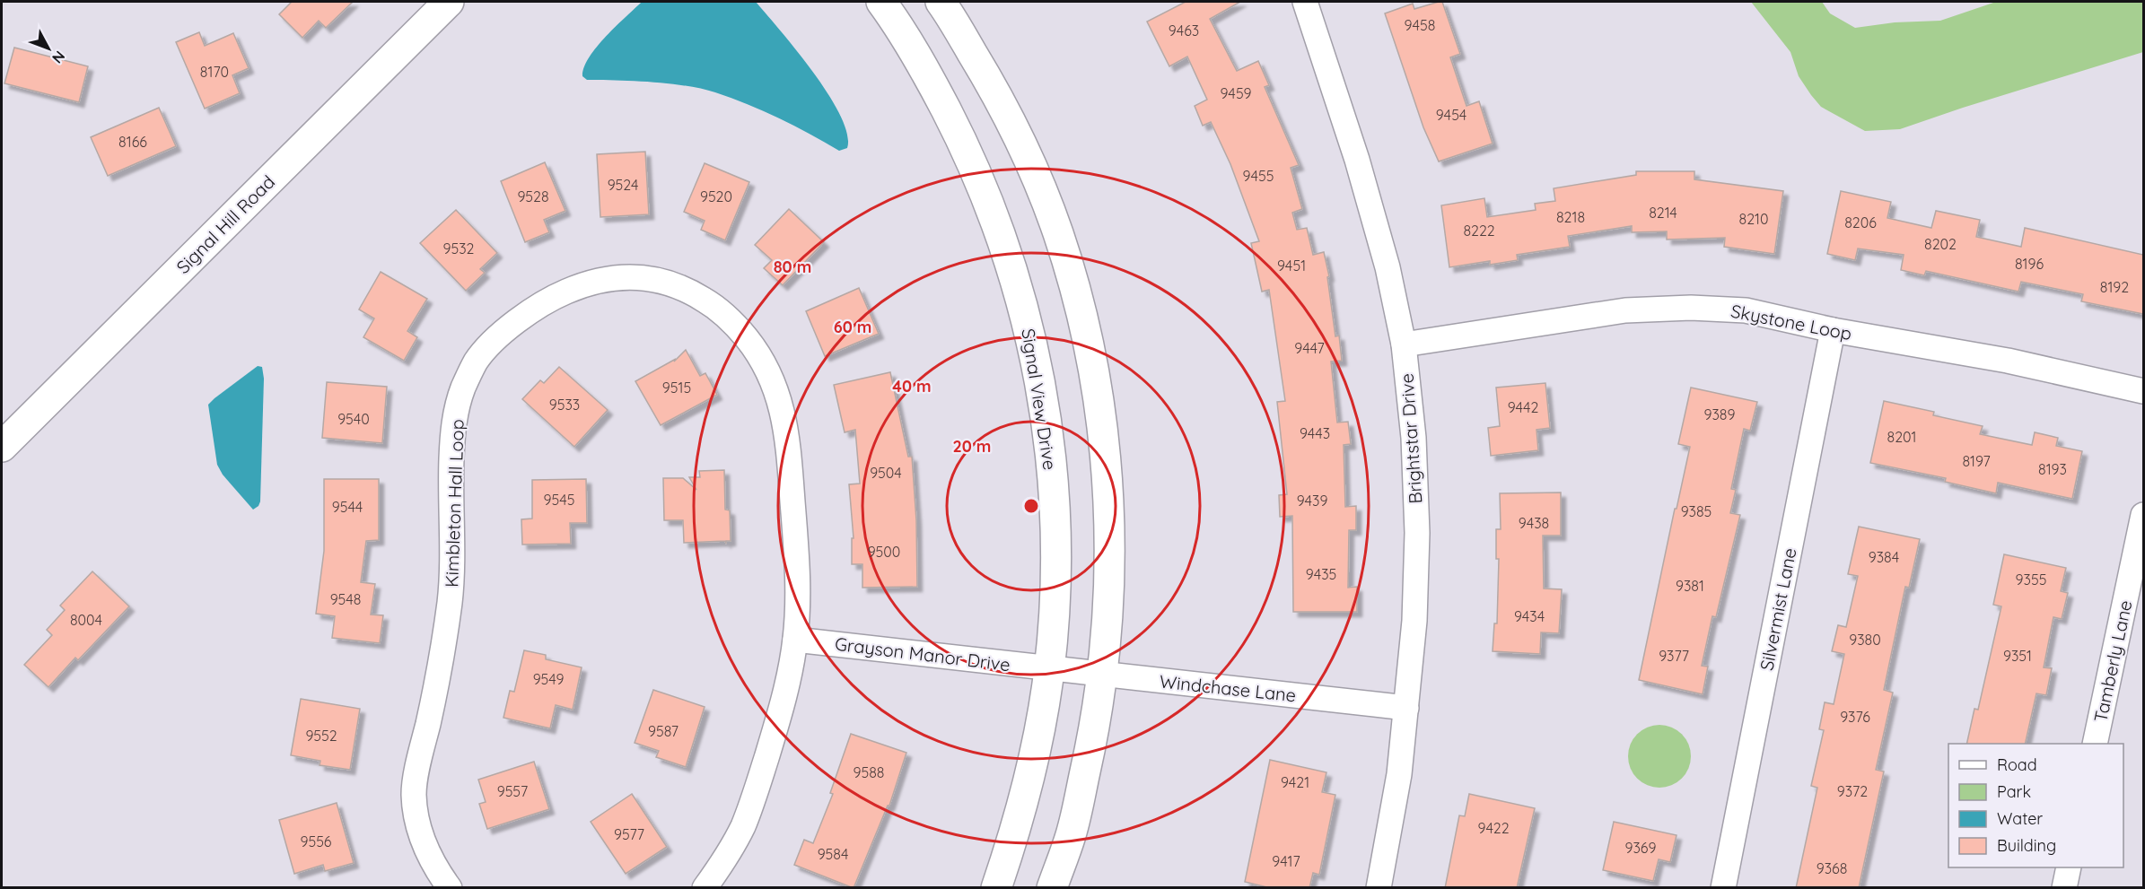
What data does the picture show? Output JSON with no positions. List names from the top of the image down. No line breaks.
{"streets":{"main road":["Signal Hill Road","Signal View Drive"],"street":["Skystone Loop","Brightstar Drive","Kimbleton Hall Loop","Silvermist Lane","Grayson Manor Drive","Tamberly Lane","Windchase Lane"]},"crossings":[["Skystone Loop","Brightstar Drive"],["Skystone Loop","Silvermist Lane"],["Signal View Drive","Grayson Manor Drive"],["Signal View Drive","Windchase Lane"],["Brightstar Drive","Windchase Lane"],["Kimbleton Hall Loop","Grayson Manor Drive"],["Grayson Manor Drive","Windchase Lane"]],"house_numbers":["9458","9463","8170","9459","9454","8166","9455","9524","9528","9520","8214","8218","8210","8206","8222","8202","9532","8196","9451","8192","9447","9515","9533","9442","9389","9540","9443","8201","8197","8193","9504","9545","9439","9544","9385","9438","9500","9384","9435","9355","9381","9548","9434","8004","9380","9377","9351","9549","9376","9587","9552","9588","9421","9557","9372","9422","9577","9556","9369","9584","9417","9368"],"legend":["Road","Park","Water","Building"],"north":"bottom right","rings":["80 m","60 m","40 m","20 m"]}
